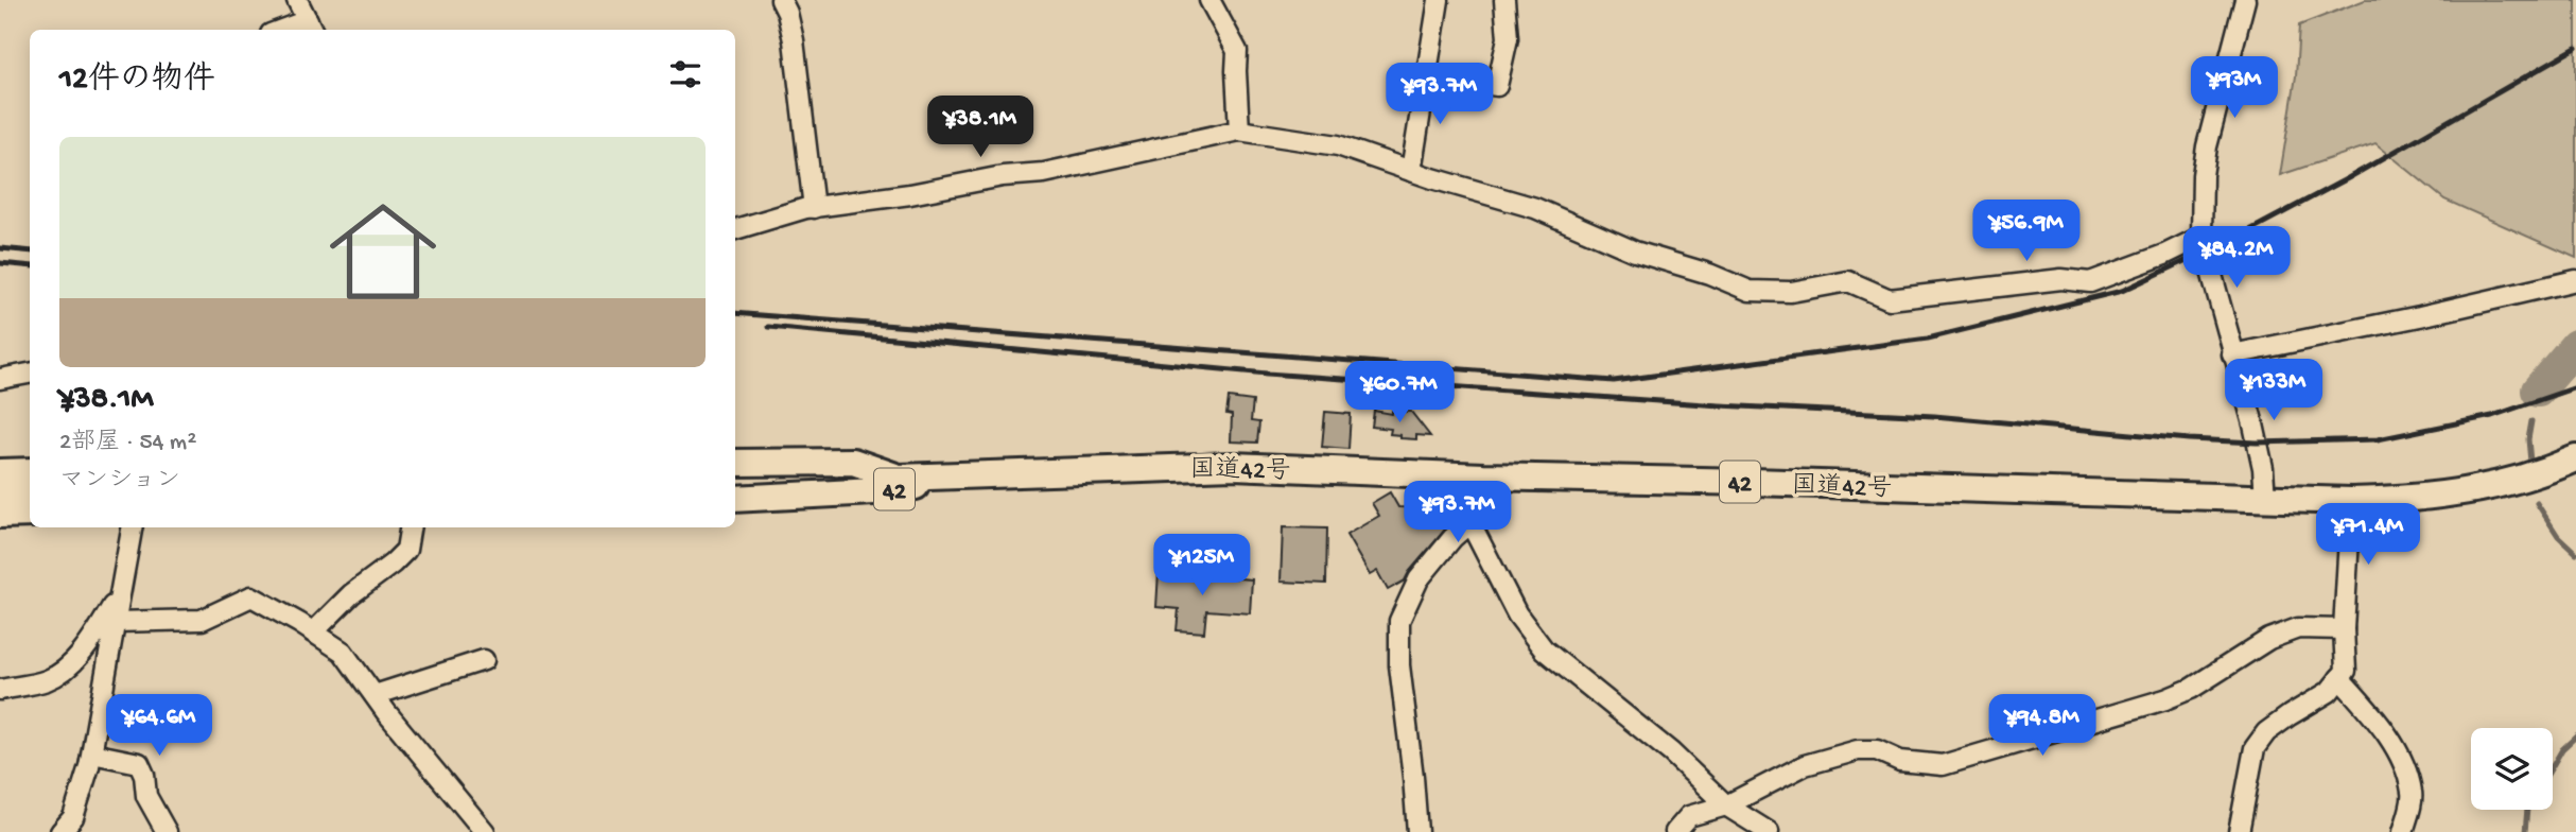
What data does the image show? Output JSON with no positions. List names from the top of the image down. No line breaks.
{"streets":{"highway":["国道42号","42"]},"page":{"heading":"12件の物件","price":["¥93M","¥93.7M","¥38.1M","¥56.9M","¥84.2M","¥133M","¥60.7M","¥93.7M","¥71.4M","¥125M","¥64.6M","¥94.8M"],"list":[{"name":"¥38.1M","note":"2部屋 · 54 m² · マンション"}]}}
